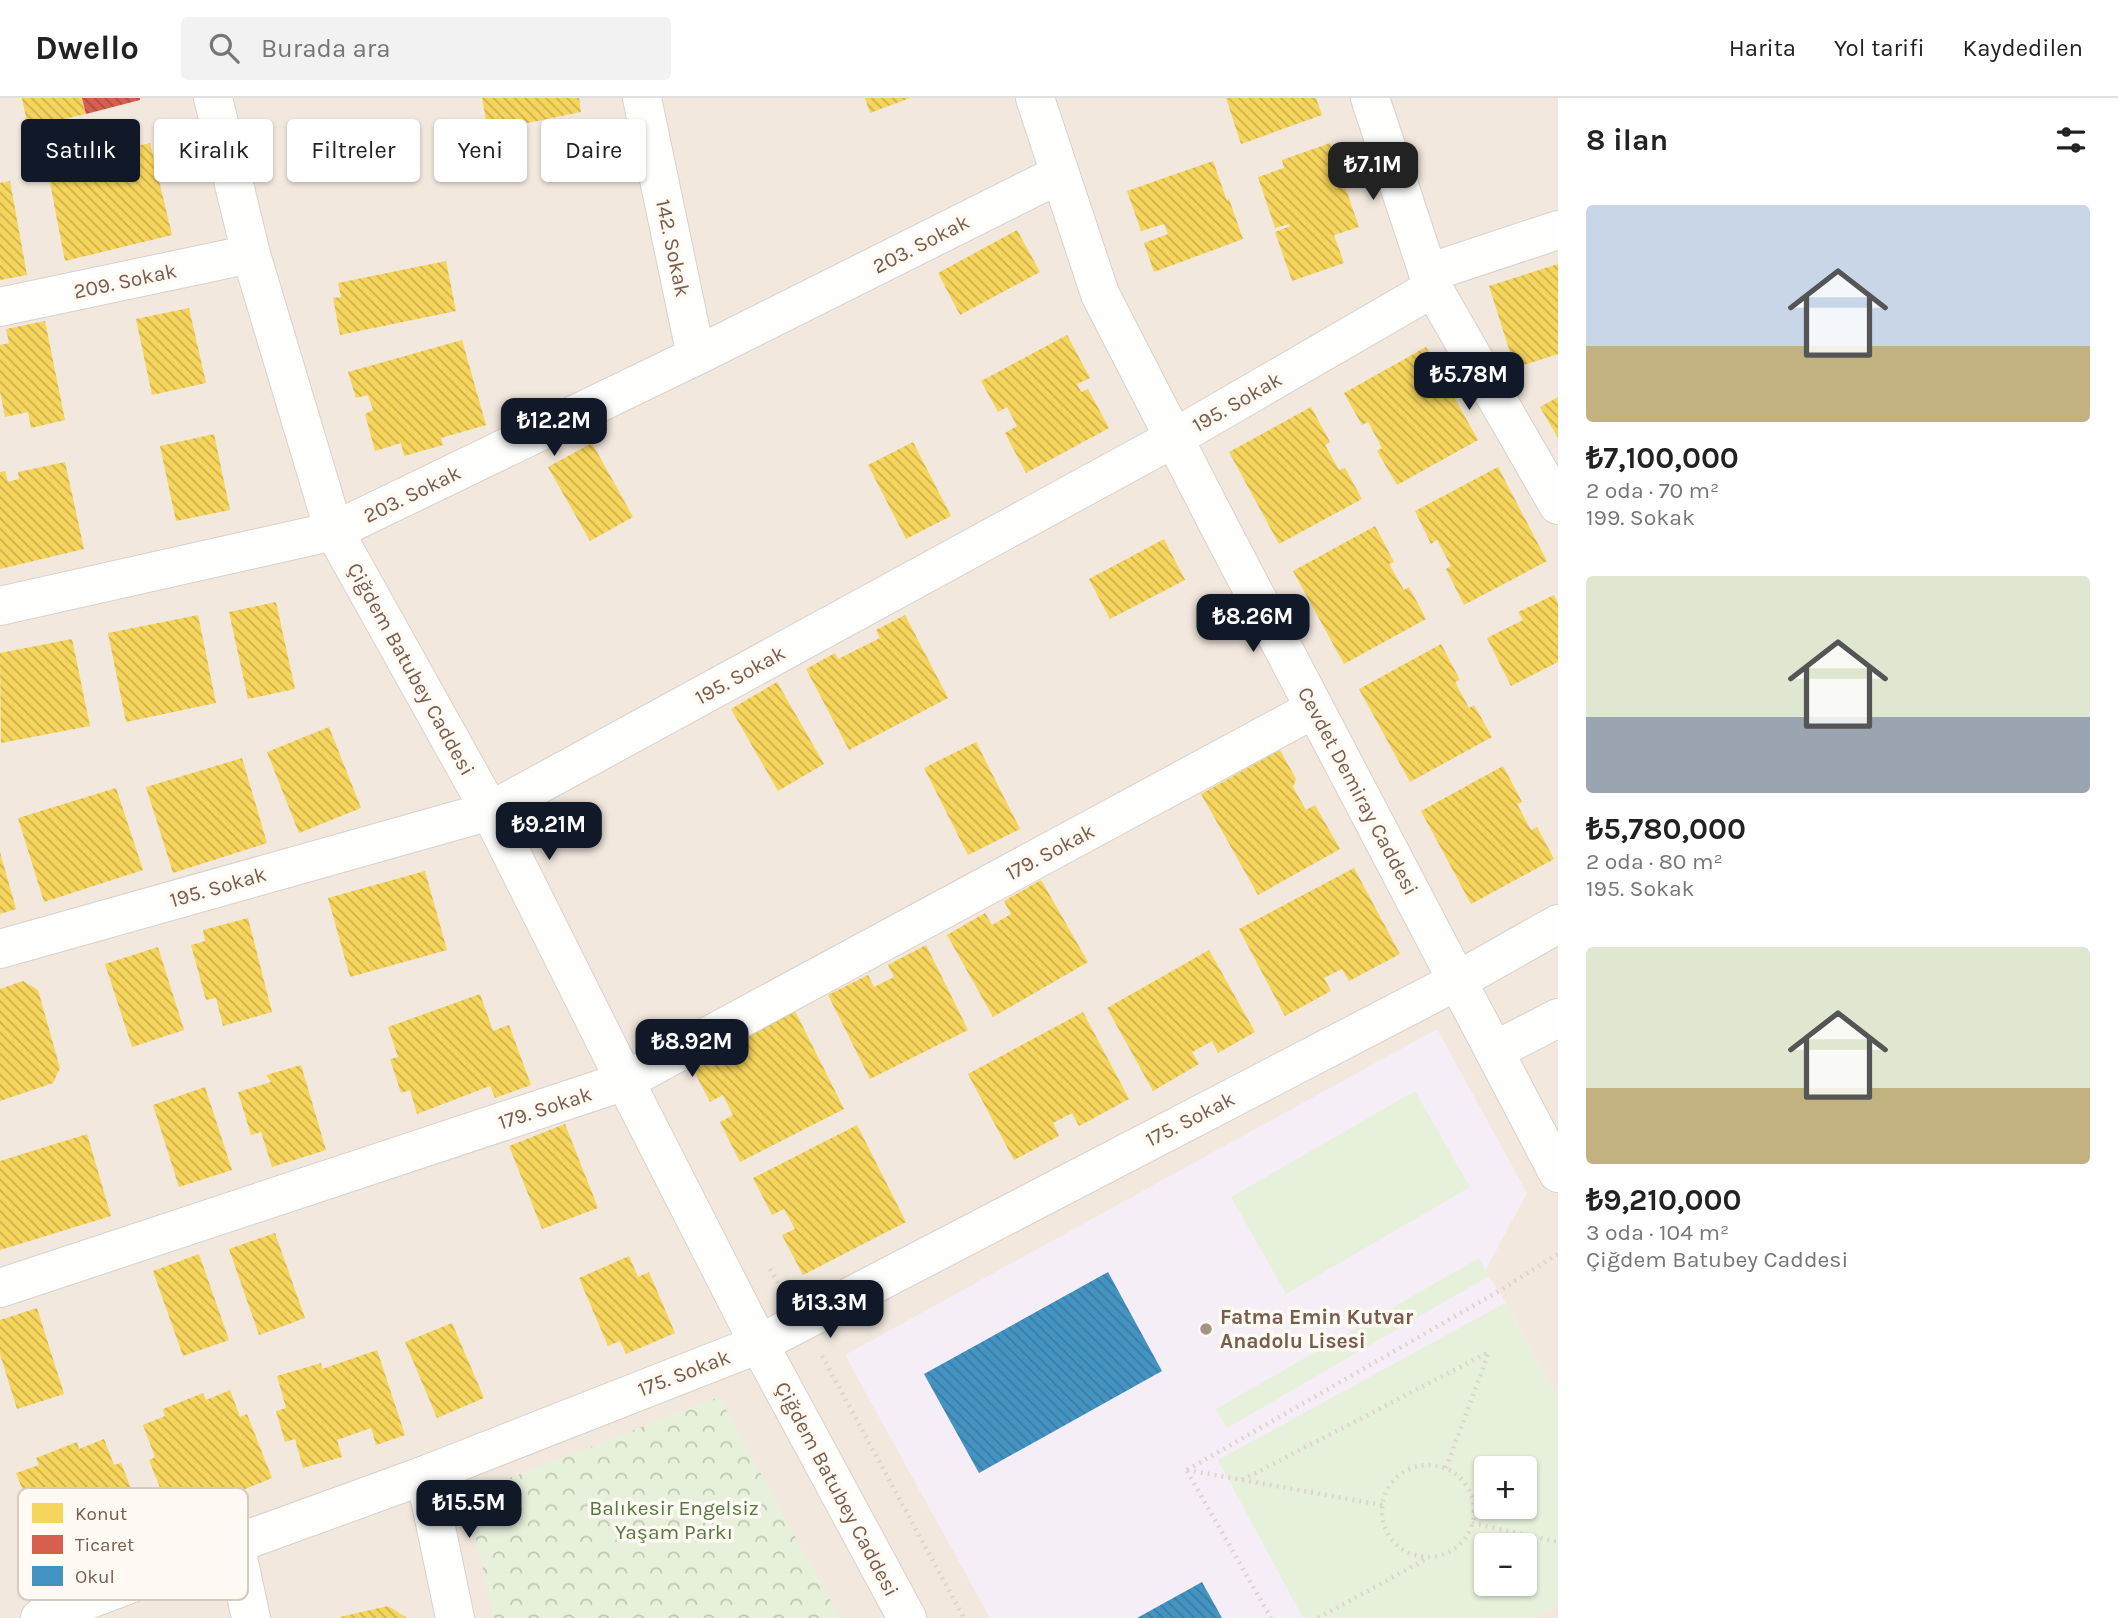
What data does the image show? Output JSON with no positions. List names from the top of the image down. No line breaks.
{"streets":{"street":["203. Sokak","142. Sokak","209. Sokak","195. Sokak","Çiğdem Batubey Caddesi","Cevdet Demiray Caddesi","179. Sokak","175. Sokak"]},"crossings":[["203. Sokak","142. Sokak"],["203. Sokak","Çiğdem Batubey Caddesi"],["203. Sokak","Cevdet Demiray Caddesi"],["209. Sokak","Çiğdem Batubey Caddesi"],["195. Sokak","Çiğdem Batubey Caddesi"],["195. Sokak","Cevdet Demiray Caddesi"],["Çiğdem Batubey Caddesi","179. Sokak"],["Çiğdem Batubey Caddesi","175. Sokak"],["Cevdet Demiray Caddesi","179. Sokak"],["Cevdet Demiray Caddesi","175. Sokak"]],"parks":["Balıkesir Engelsiz Yaşam Parkı"],"places":["Fatma Emin Kutvar Anadolu Lisesi"],"legend":["Konut","Ticaret","Okul"],"page":{"header":"Dwello","search":"Burada ara","nav":["Harita","Yol tarifi","Kaydedilen"],"heading":"8 ilan","chip":["Satılık","Kiralık","Filtreler","Yeni","Daire"],"price":["₺7.1M","₺5.78M","₺12.2M","₺8.26M","₺9.21M","₺8.92M","₺13.3M","₺15.5M"],"list":[{"name":"₺7,100,000","note":"2 oda · 70 m² · 199. Sokak"},{"name":"₺5,780,000","note":"2 oda · 80 m² · 195. Sokak"},{"name":"₺9,210,000","note":"3 oda · 104 m² · Çiğdem Batubey Caddesi"}],"map_buttons":["+","−"]}}
